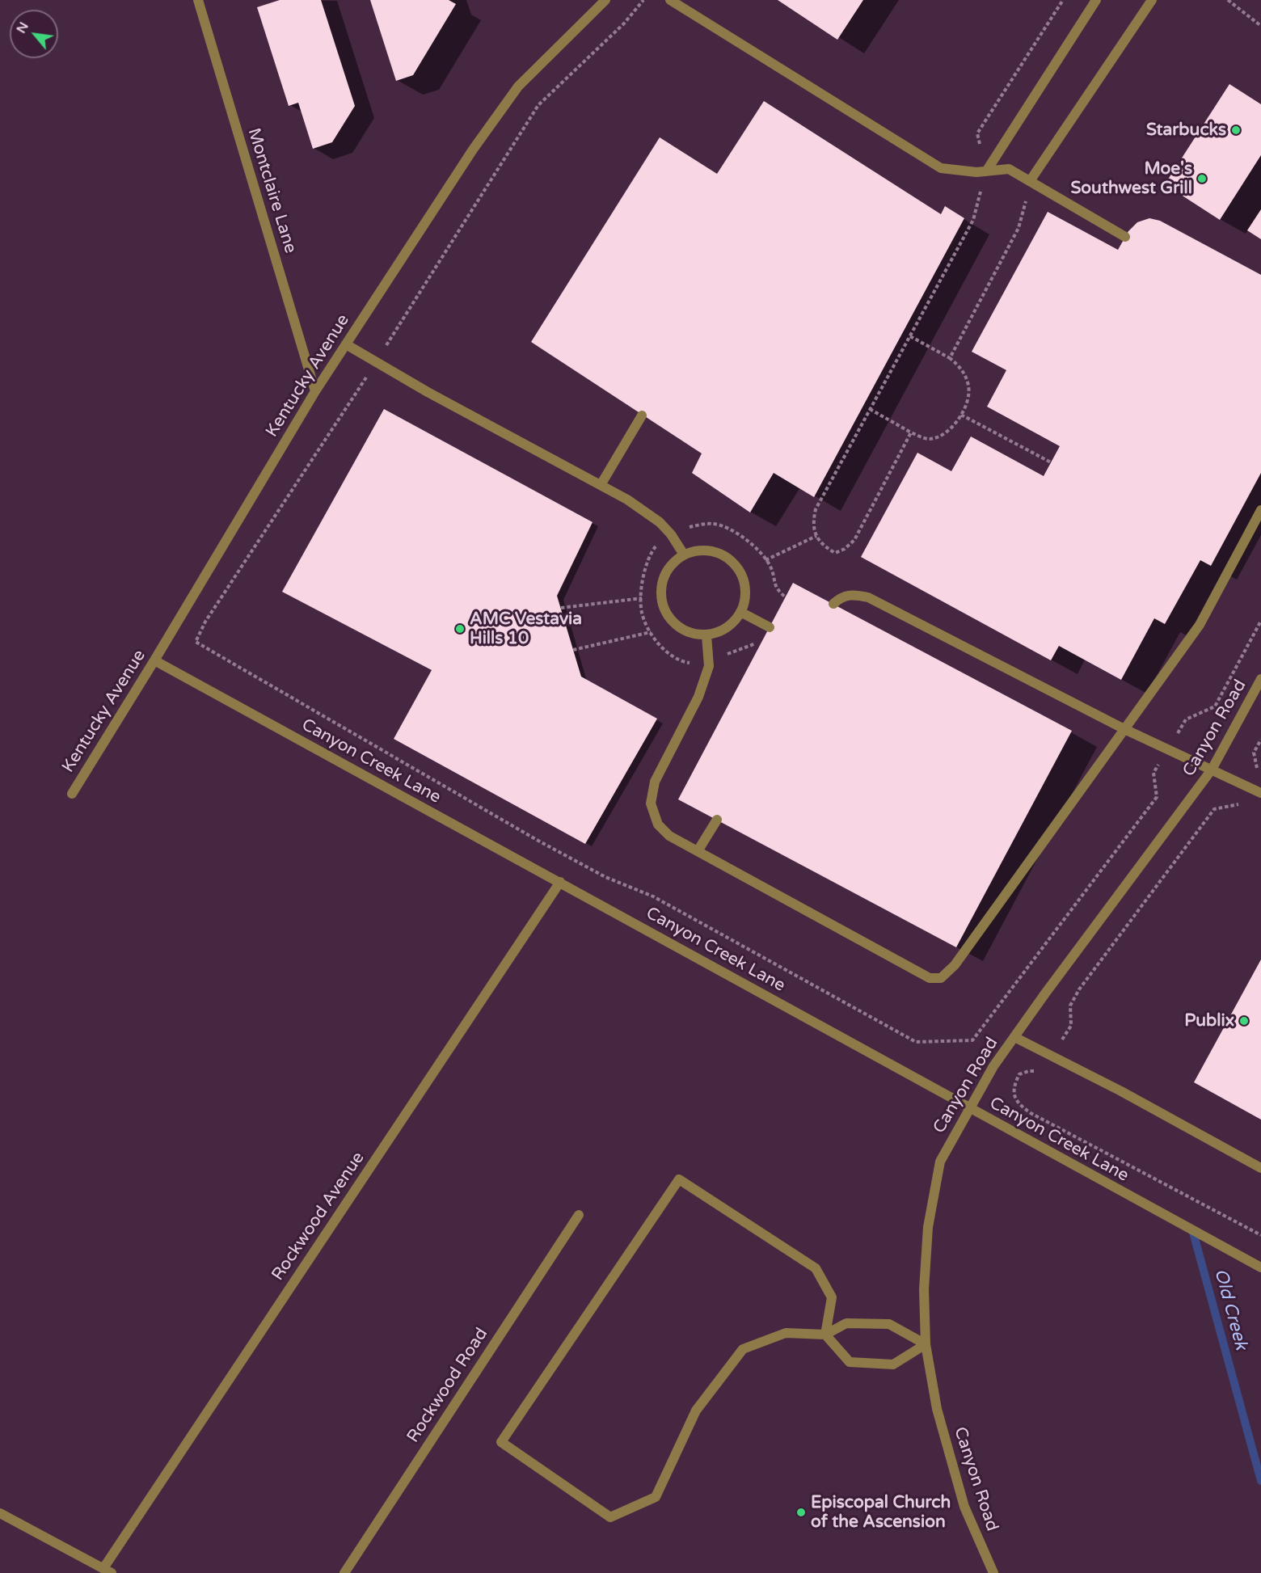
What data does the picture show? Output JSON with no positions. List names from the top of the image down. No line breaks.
{"streets":{"street":["Montclaire Lane","Kentucky Avenue","Canyon Road","Canyon Creek Lane","Rockwood Avenue","Rockwood Road"]},"crossings":[["Montclaire Lane","Kentucky Avenue"],["Kentucky Avenue","Canyon Creek Lane"],["Canyon Road","Canyon Creek Lane"],["Canyon Creek Lane","Rockwood Avenue"]],"water":["Old Creek"],"places":["Starbucks","Moe's Southwest Grill","AMC Vestavia Hills 10","Publix","Episcopal Church of the Ascension"],"north":"top left"}
